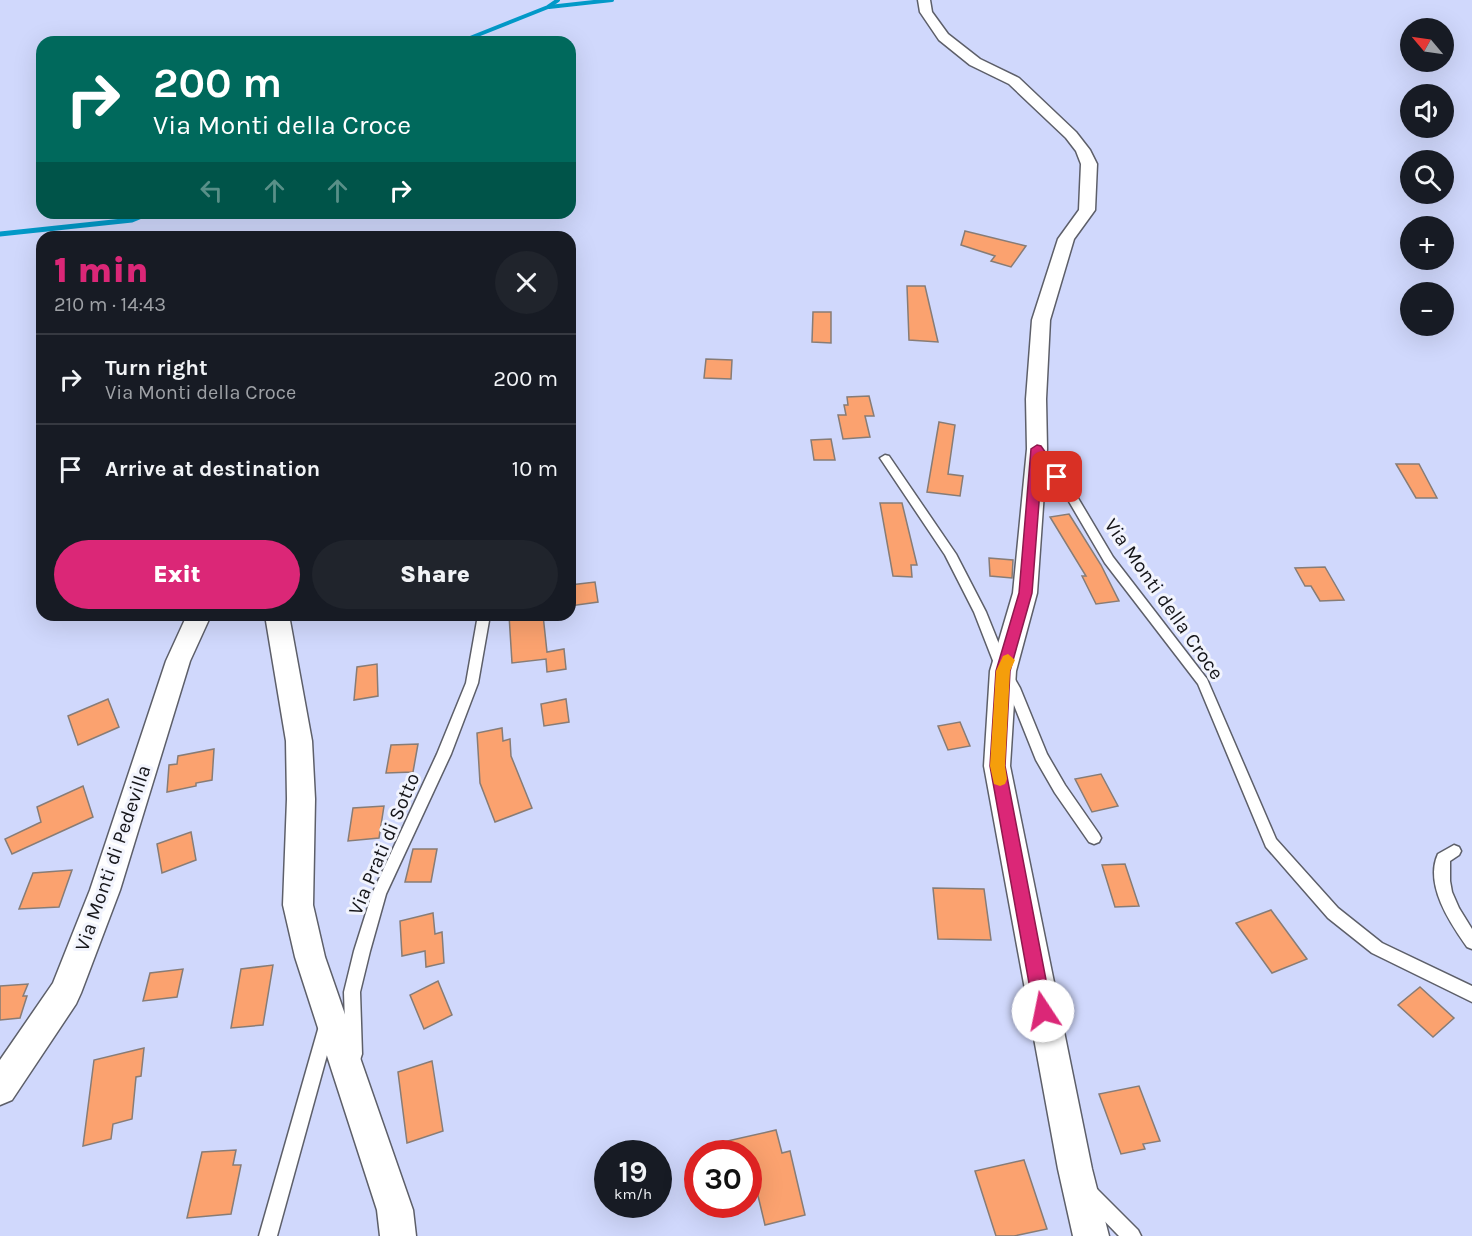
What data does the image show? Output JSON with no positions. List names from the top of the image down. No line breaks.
{"streets":{"street":["Via Monti di Pedevilla"],"lane":["Via Monti della Croce","Via Prati di Sotto"]},"north":"top left","page":{"map_buttons":["+","−"],"turn":["200 m","Via Monti della Croce"],"heading":["1 min","210 m · 14:43"],"list":[{"name":"Turn right","note":"Via Monti della Croce","value":"200 m"},{"name":"Arrive at destination","value":"10 m"}],"buttons":["Exit","Share"],"speed":"19 km/h","limit":"30"}}
